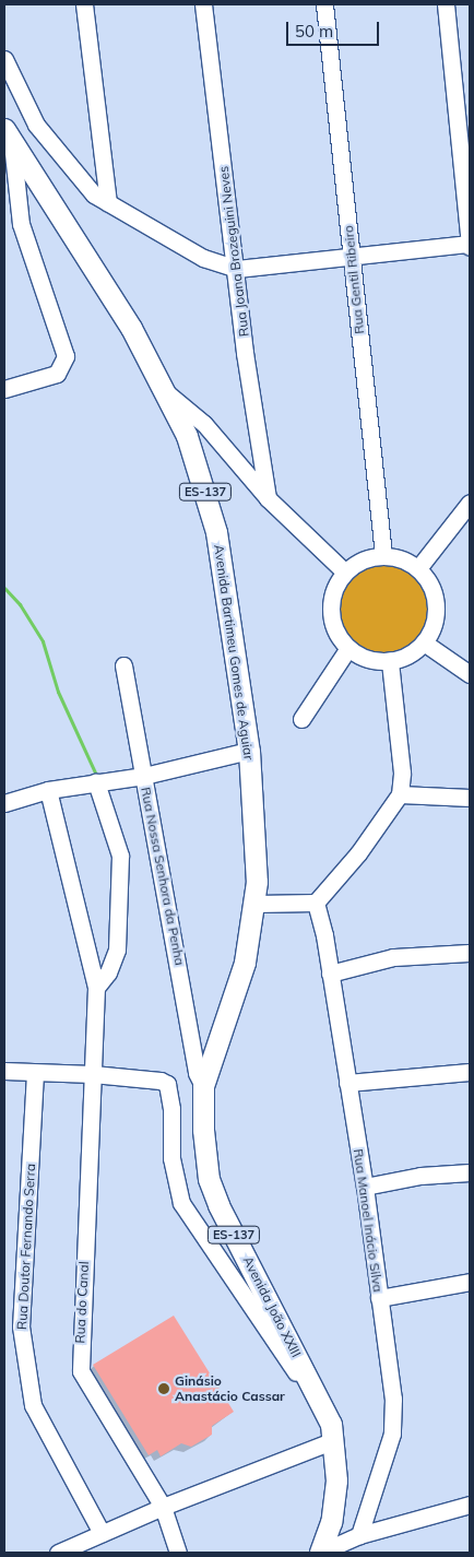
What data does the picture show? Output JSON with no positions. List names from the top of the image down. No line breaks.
{"streets":{"main road":["ES-137","Avenida Bartimeu Gomes de Aguiar","Avenida João XXIII"],"street":["Rua Joana Brozeguini Neves","Rua Gentil Ribeiro","Rua Nossa Senhora da Penha","Rua Manoel Inácio Silva","Rua Doutor Fernando Serra","Rua do Canal"]},"crossings":[["Avenida Bartimeu Gomes de Aguiar","Avenida João XXIII"],["Rua Nossa Senhora da Penha","Avenida João XXIII"]],"places":["Ginásio Anastácio Cassar"],"scale_bar":"50 m"}
